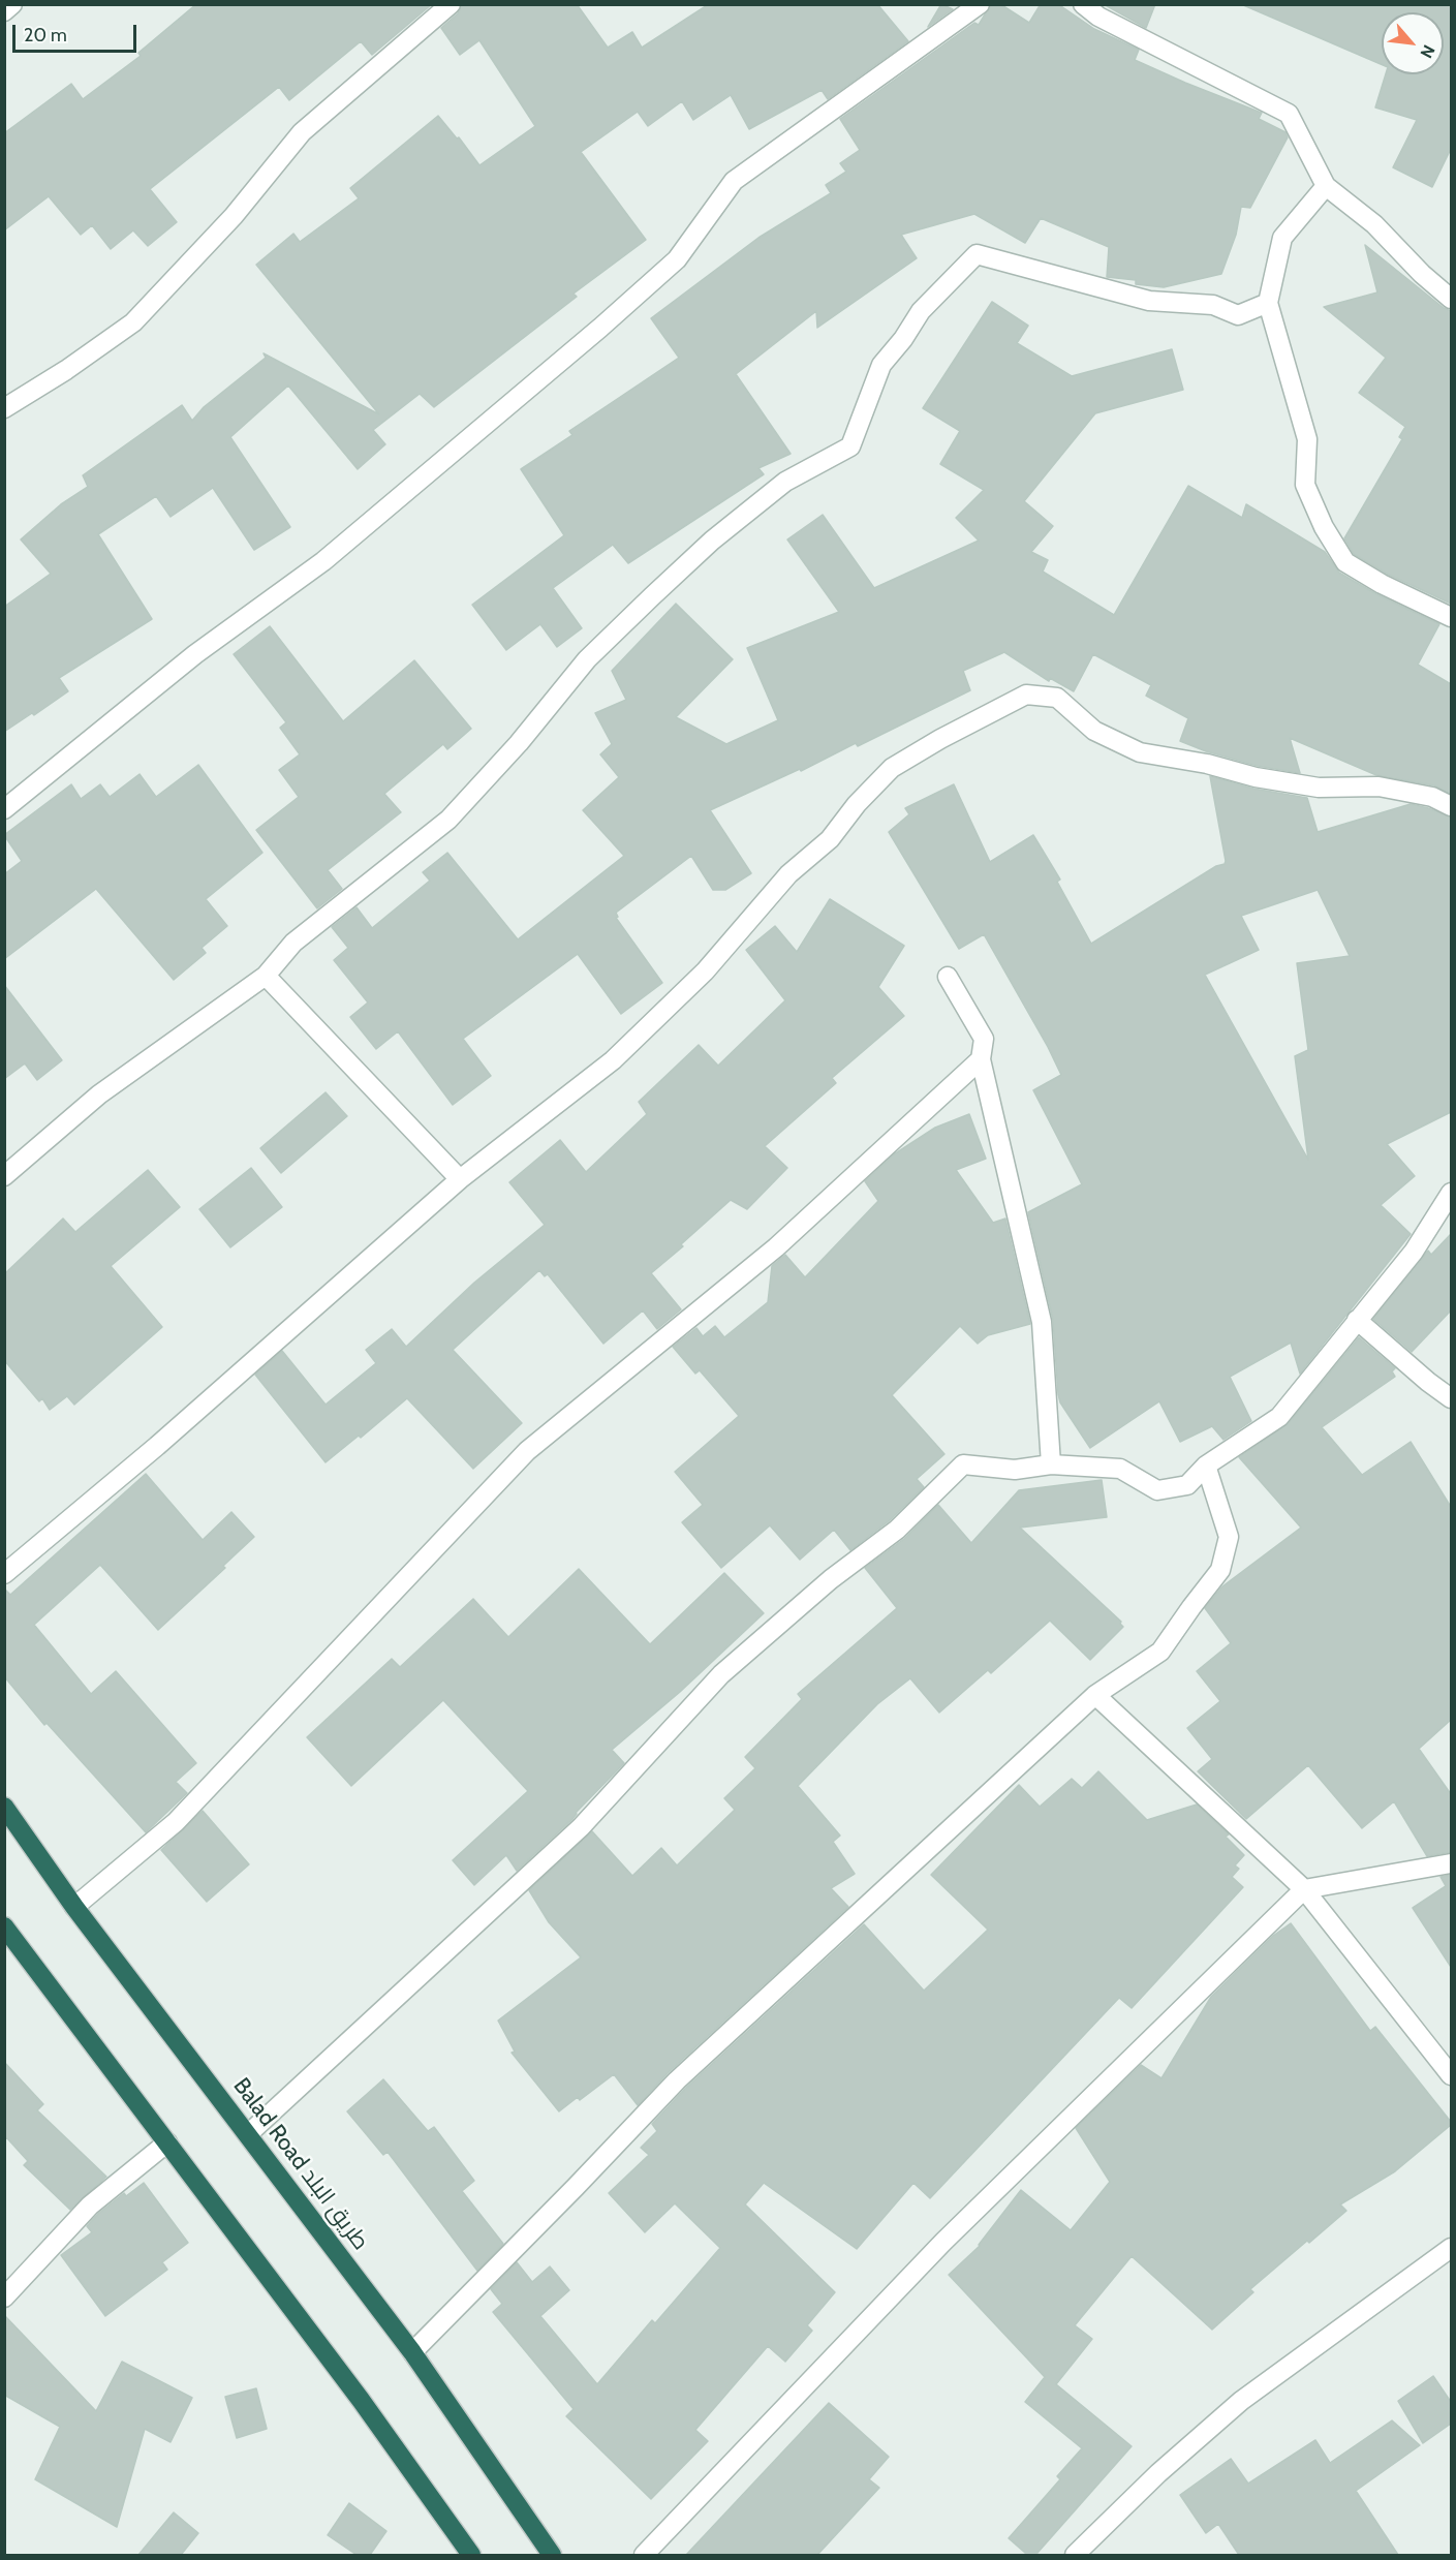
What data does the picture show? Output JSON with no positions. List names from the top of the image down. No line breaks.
{"streets":{"highway":["Balad Road طريق البلد"]},"scale_bar":"20 m","north":"bottom right"}
